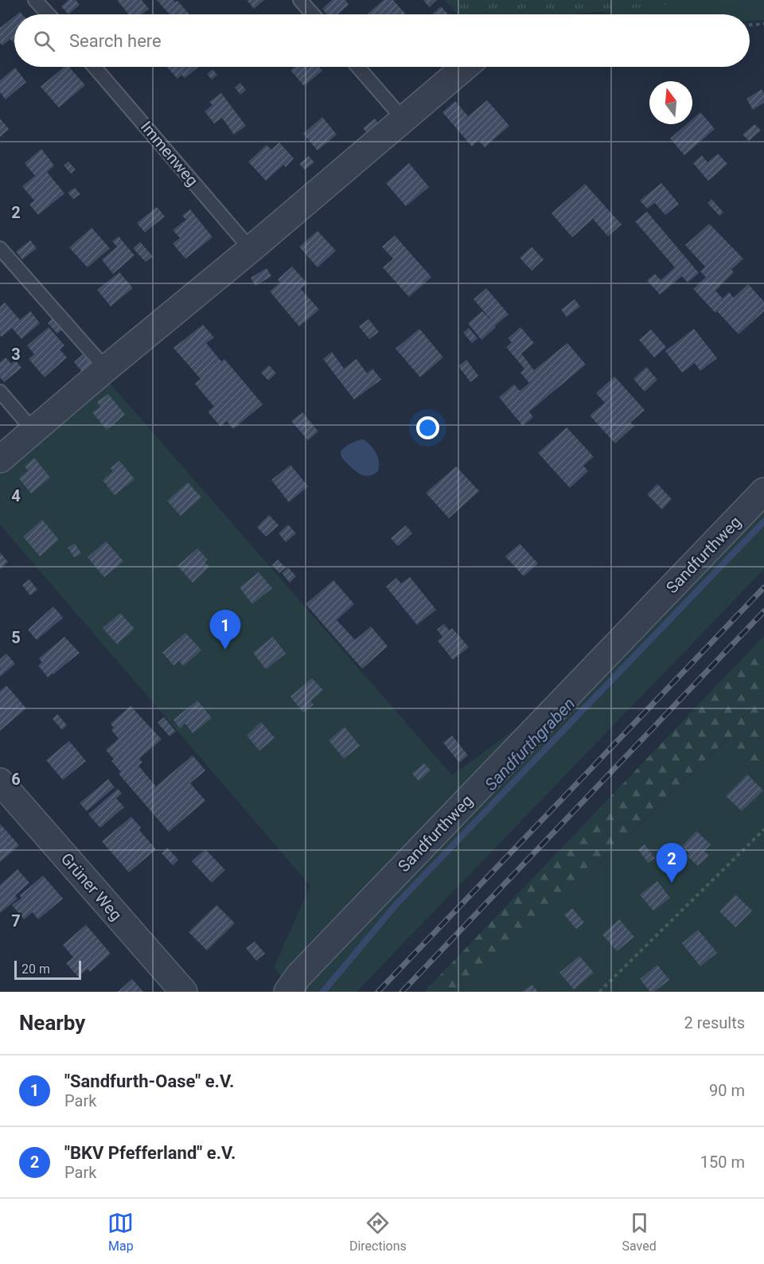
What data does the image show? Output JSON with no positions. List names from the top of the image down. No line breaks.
{"streets":{"street":["Sandfurthweg","Grüner Weg"],"lane":["Immenweg"]},"water":["Sandfurthgraben"],"scale_bar":"20 m","north":"top","page":{"search":"Search here","pins":["1","2"],"scale":"20 m","heading":["Nearby","2 results"],"list":[{"mark":"1","name":"\"Sandfurth-Oase\" e.V.","note":"Park","value":"90 m"},{"mark":"2","name":"\"BKV Pfefferland\" e.V.","note":"Park","value":"150 m"}],"nav":["Map","Directions","Saved"]},"grid":{"rows":["2","3","4","5","6","7"]}}
